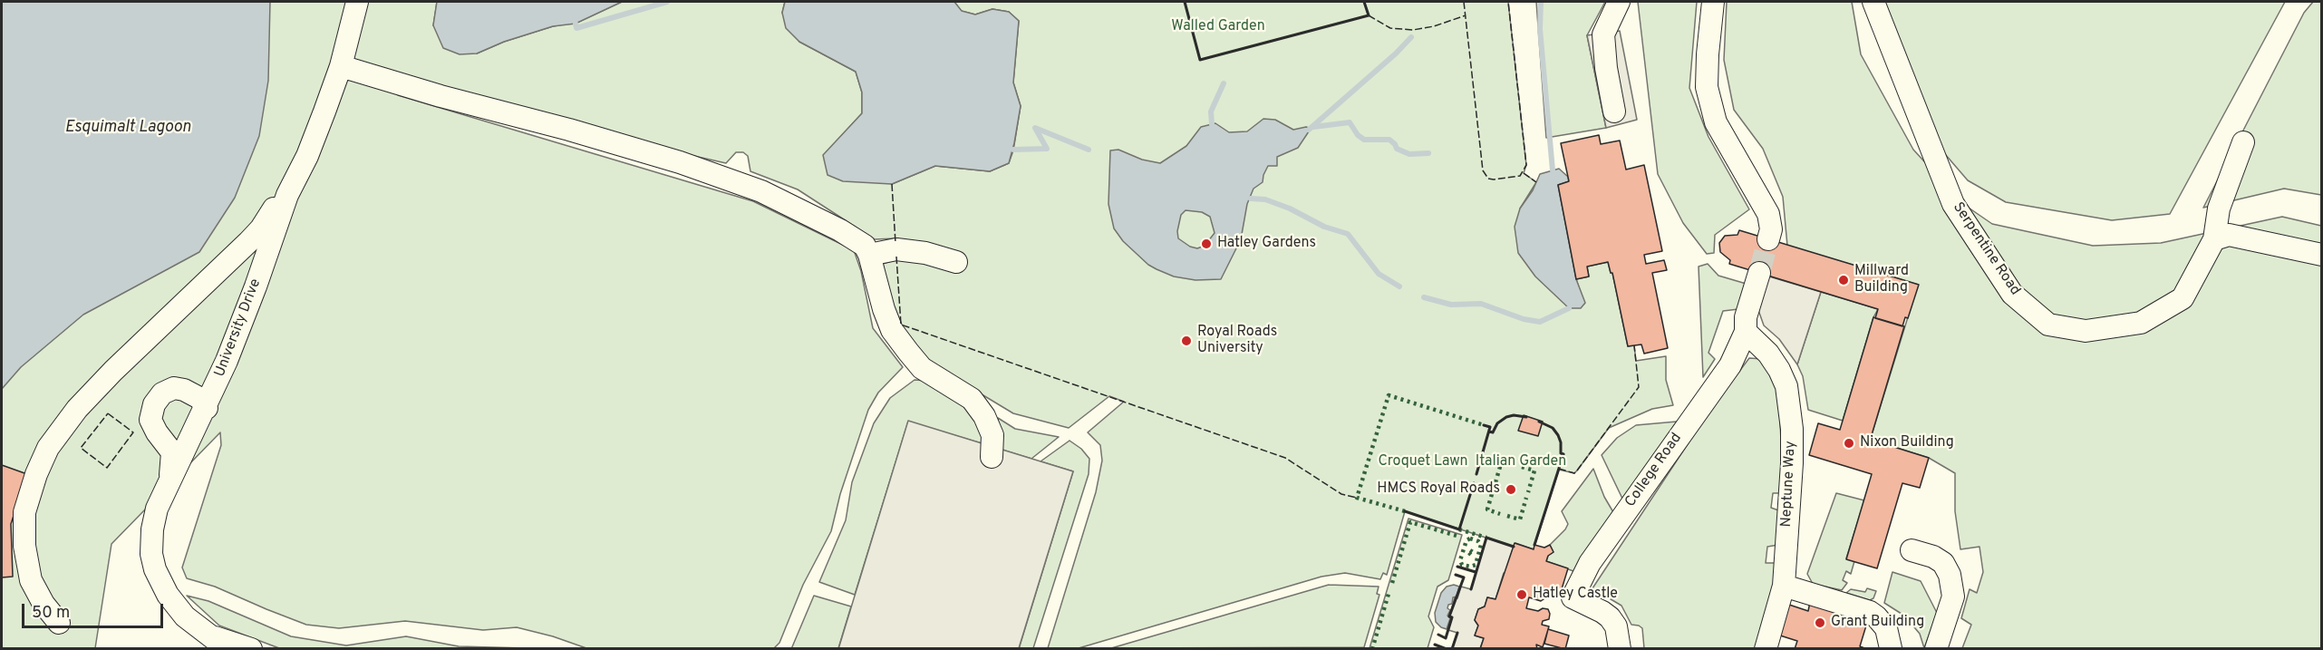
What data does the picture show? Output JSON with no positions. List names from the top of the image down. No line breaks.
{"streets":{"street":["Serpentine Road","University Drive","College Road","Neptune Way"]},"crossings":[["College Road","Neptune Way"]],"water":["Esquimalt Lagoon"],"parks":["Walled Garden","Croquet Lawn","Italian Garden"],"places":["Hatley Gardens","Millward Building","Royal Roads University","Nixon Building","HMCS Royal Roads","Hatley Castle","Grant Building"],"scale_bar":"50 m"}
